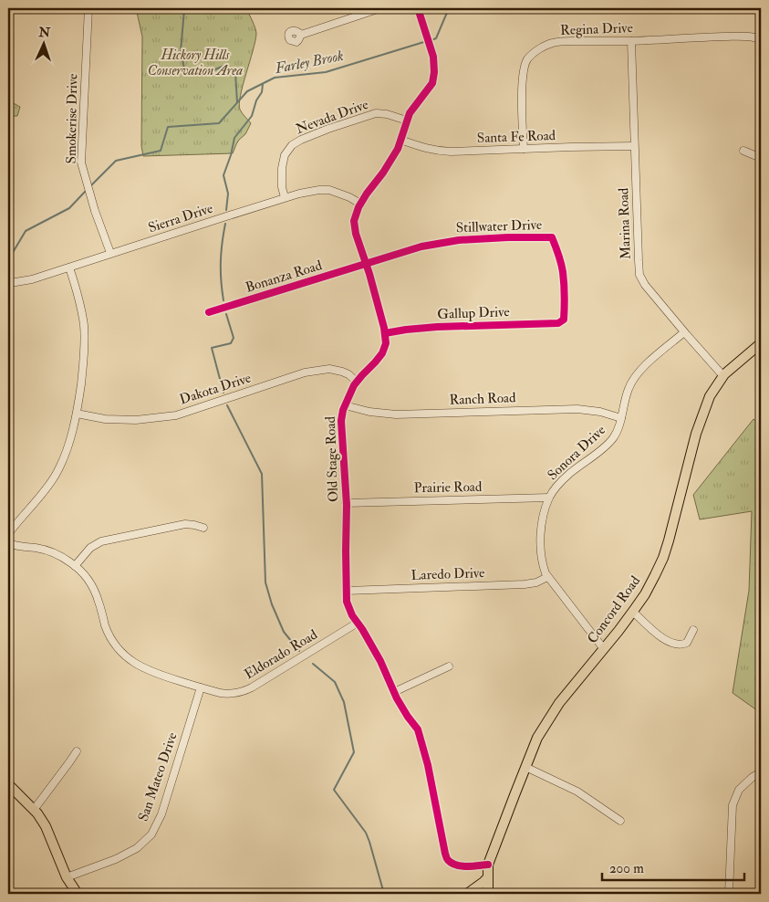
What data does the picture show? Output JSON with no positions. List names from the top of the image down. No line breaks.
{"streets":{"main road":["Concord Road"],"street":["Regina Drive","Nevada Drive","Smokerise Drive","Santa Fe Road","Sierra Drive","Marina Road","Stillwater Drive","Bonanza Road","Gallup Drive","Dakota Drive","Ranch Road","Sonora Drive","Old Stage Road","Prairie Road","Laredo Drive","Eldorado Road","San Mateo Drive"]},"crossings":[["Regina Drive","Santa Fe Road"],["Regina Drive","Marina Road"],["Nevada Drive","Sierra Drive"],["Nevada Drive","Old Stage Road"],["Smokerise Drive","Sierra Drive"],["Santa Fe Road","Marina Road"],["Santa Fe Road","Old Stage Road"],["Sierra Drive","Old Stage Road"],["Marina Road","Sonora Drive"],["Marina Road","Concord Road"],["Stillwater Drive","Bonanza Road"],["Stillwater Drive","Gallup Drive"],["Stillwater Drive","Old Stage Road"],["Bonanza Road","Old Stage Road"],["Gallup Drive","Old Stage Road"],["Dakota Drive","Old Stage Road"],["Ranch Road","Sonora Drive"],["Ranch Road","Old Stage Road"],["Sonora Drive","Prairie Road"],["Sonora Drive","Laredo Drive"],["Sonora Drive","Concord Road"],["Old Stage Road","Prairie Road"],["Old Stage Road","Laredo Drive"],["Old Stage Road","Concord Road"],["Old Stage Road","Eldorado Road"],["Eldorado Road","San Mateo Drive"]],"water":["Farley Brook"],"parks":["Hickory Hills Conservation Area"],"scale_bar":"200 m","north":"top"}
